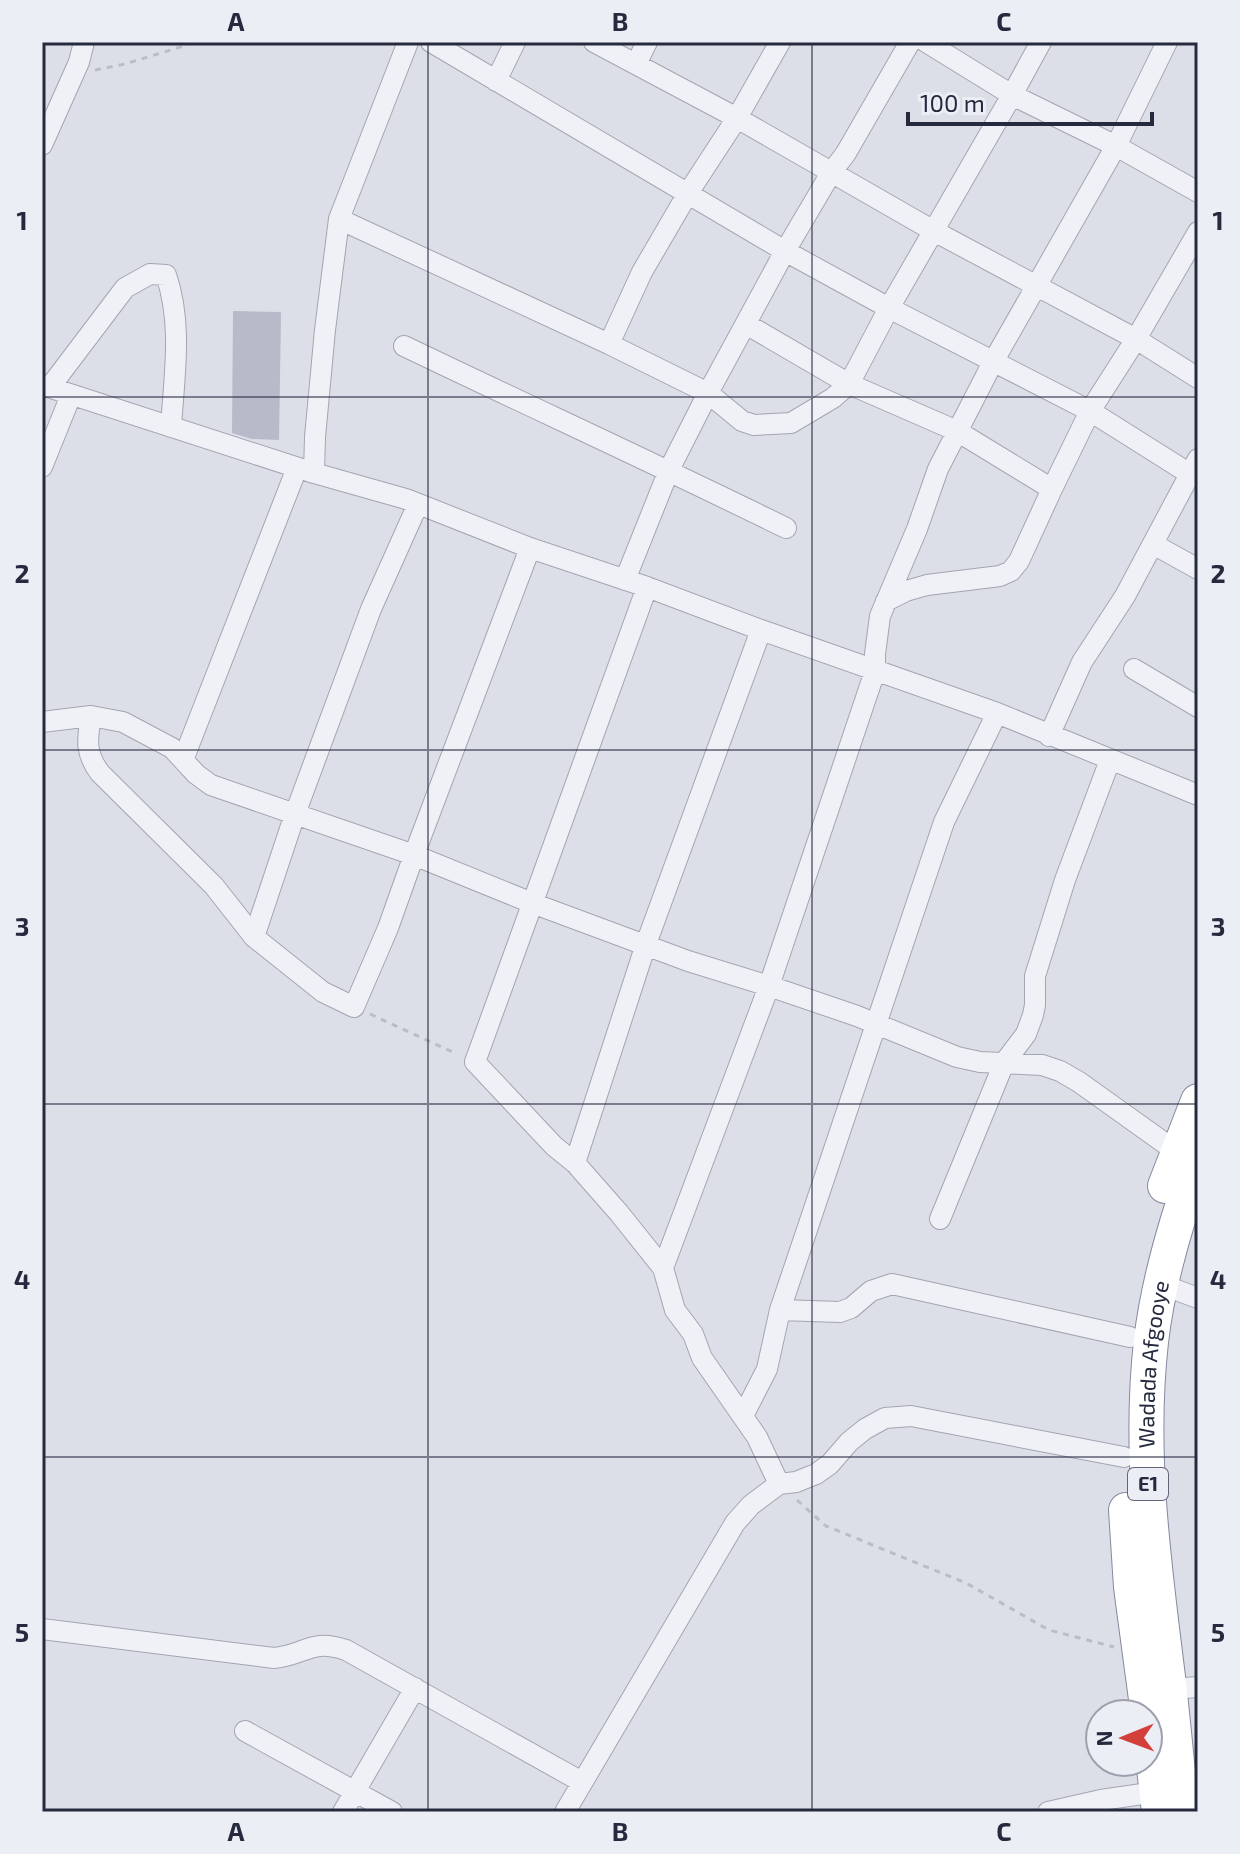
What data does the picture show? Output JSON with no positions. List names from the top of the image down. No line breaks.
{"streets":{"highway":["Wadada Afgooye","E1"]},"scale_bar":"100 m","north":"left","grid":{"columns":["A","B","C"],"rows":["1","2","3","4","5"]}}
